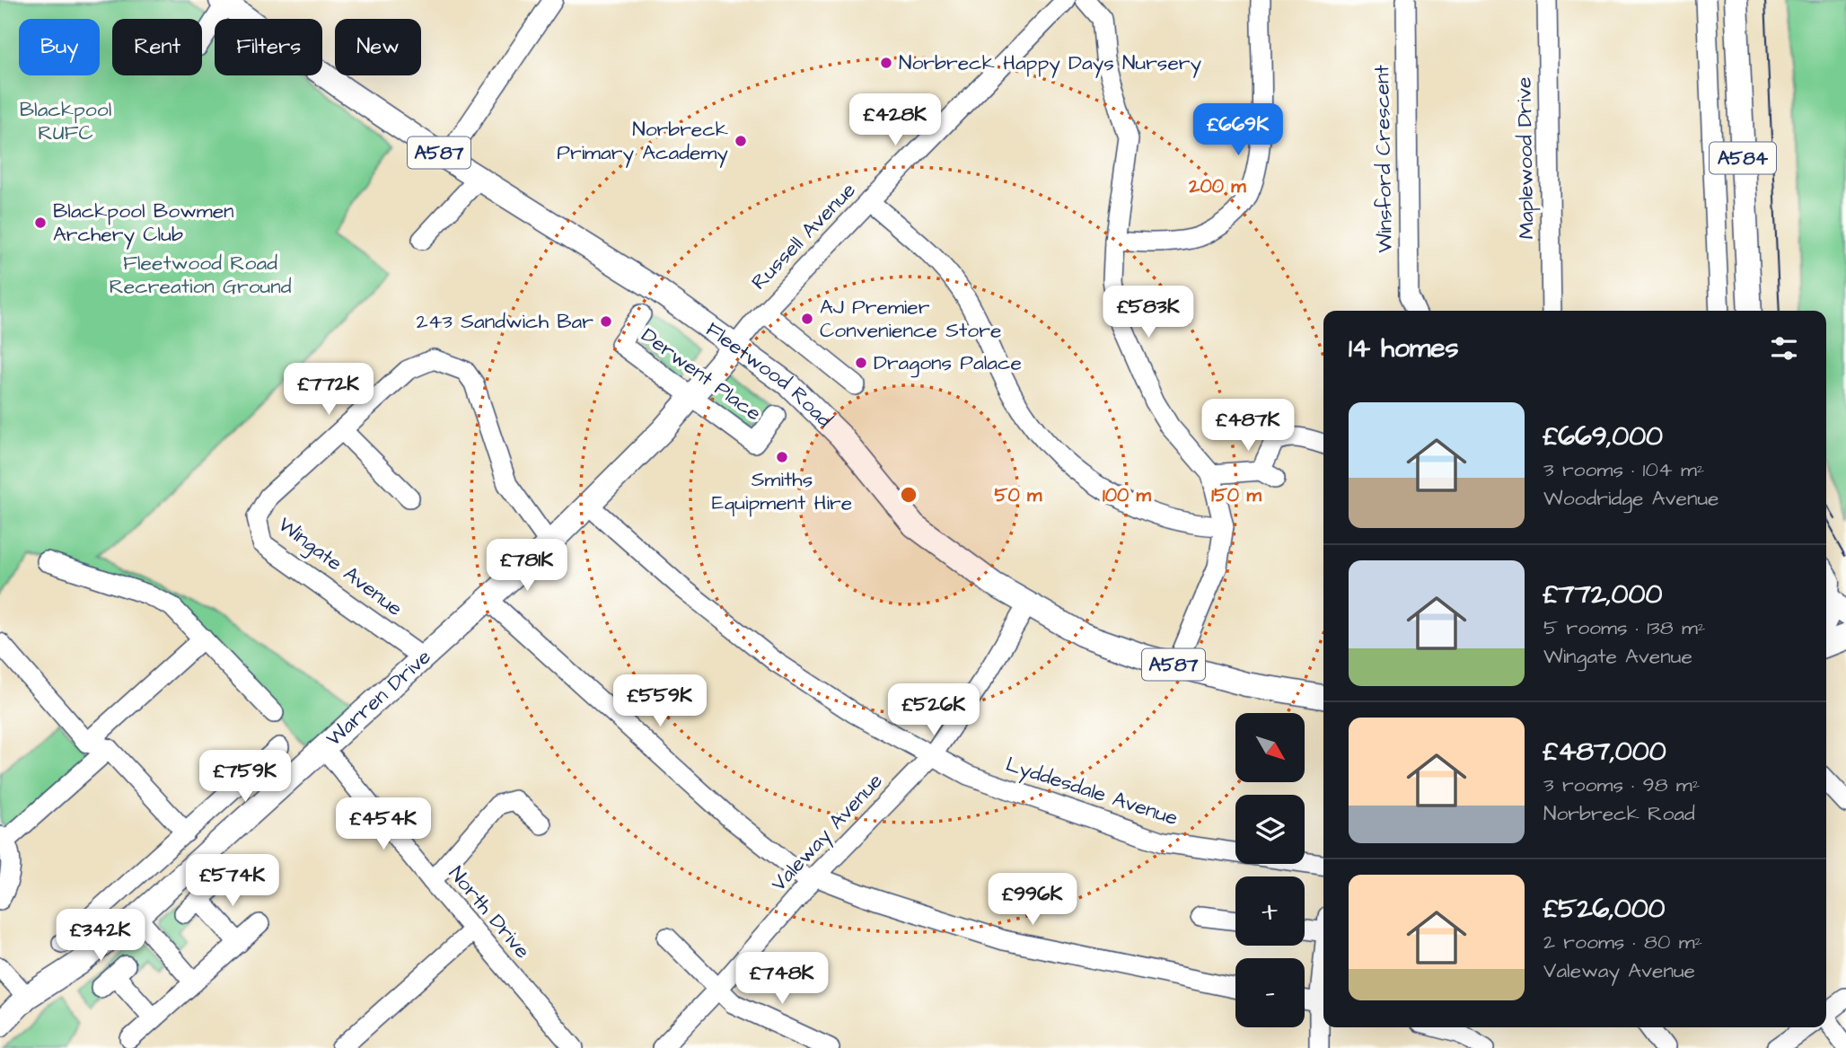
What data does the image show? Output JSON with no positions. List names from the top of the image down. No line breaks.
{"streets":{"main road":["A587","A584","Fleetwood Road","Warren Drive"],"street":["Maplewood Drive","Winsford Crescent","Russell Avenue","Derwent Place","Wingate Avenue","Lyddesdale Avenue","Valeway Avenue","North Drive"]},"crossings":[["Russell Avenue","Fleetwood Road"],["Russell Avenue","Warren Drive"],["Derwent Place","Warren Drive"],["Fleetwood Road","Warren Drive"],["Fleetwood Road","Valeway Avenue"],["Wingate Avenue","Warren Drive"],["Warren Drive","Lyddesdale Avenue"],["Warren Drive","North Drive"],["Lyddesdale Avenue","Valeway Avenue"]],"parks":["Blackpool RUFC","Fleetwood Road Recreation Ground"],"places":["Norbreck Happy Days Nursery","Norbreck Primary Academy","Blackpool Bowmen Archery Club","AJ Premier Convenience Store","243 Sandwich Bar","Dragons Palace","Smiths Equipment Hire"],"north":"bottom right","page":{"chip":["Buy","Rent","Filters","New"],"price":["£428K","£669K","£583K","£772K","£487K","£781K","£559K","£526K","£759K","£454K","£574K","£996K","£342K","£748K"],"heading":"14 homes","list":[{"name":"£669,000","note":"3 rooms · 104 m² · Woodridge Avenue"},{"name":"£772,000","note":"5 rooms · 138 m² · Wingate Avenue"},{"name":"£487,000","note":"3 rooms · 98 m² · Norbreck Road"},{"name":"£526,000","note":"2 rooms · 80 m² · Valeway Avenue"}],"map_buttons":["+","−"]},"rings":["200 m","50 m","100 m","150 m"]}
